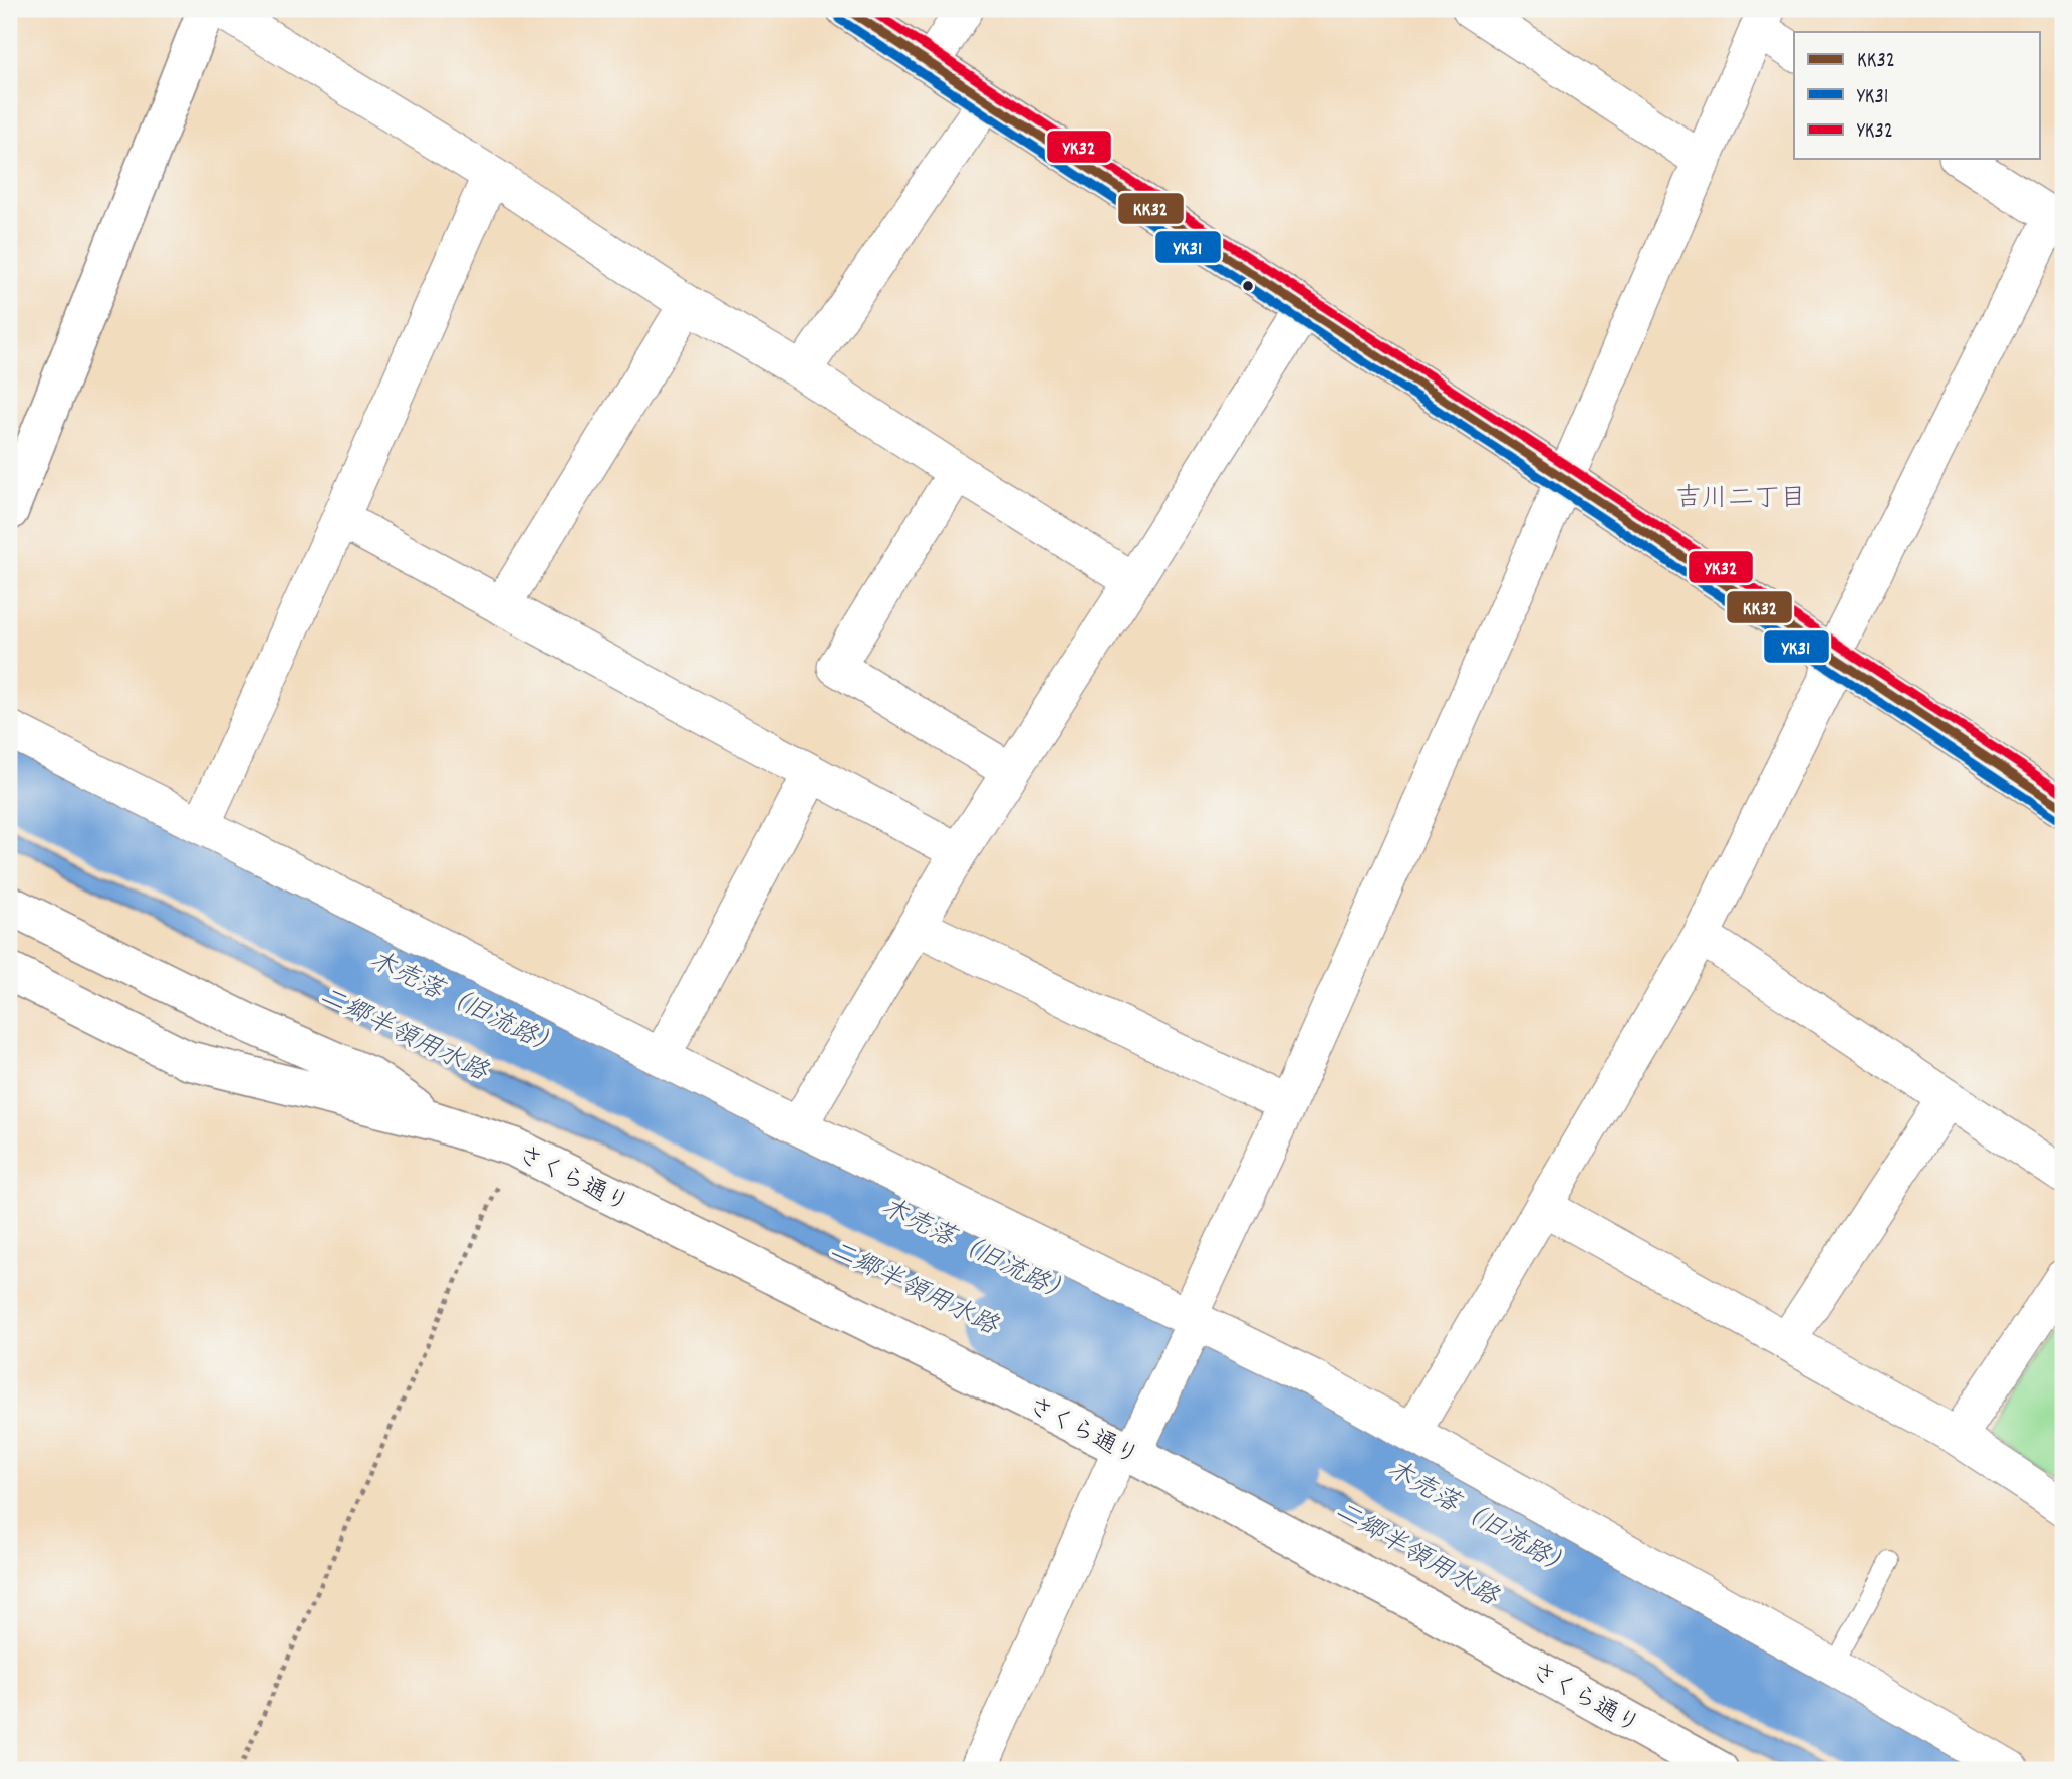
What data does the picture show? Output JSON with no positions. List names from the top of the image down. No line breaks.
{"streets":{"street":["さくら通り"]},"districts":["吉川二丁目"],"water":["木売落（旧流路）","二郷半領用水路"],"lines":["transit line KK32","transit line YK32","transit line YK31"],"legend":["KK32","YK31","YK32"]}
